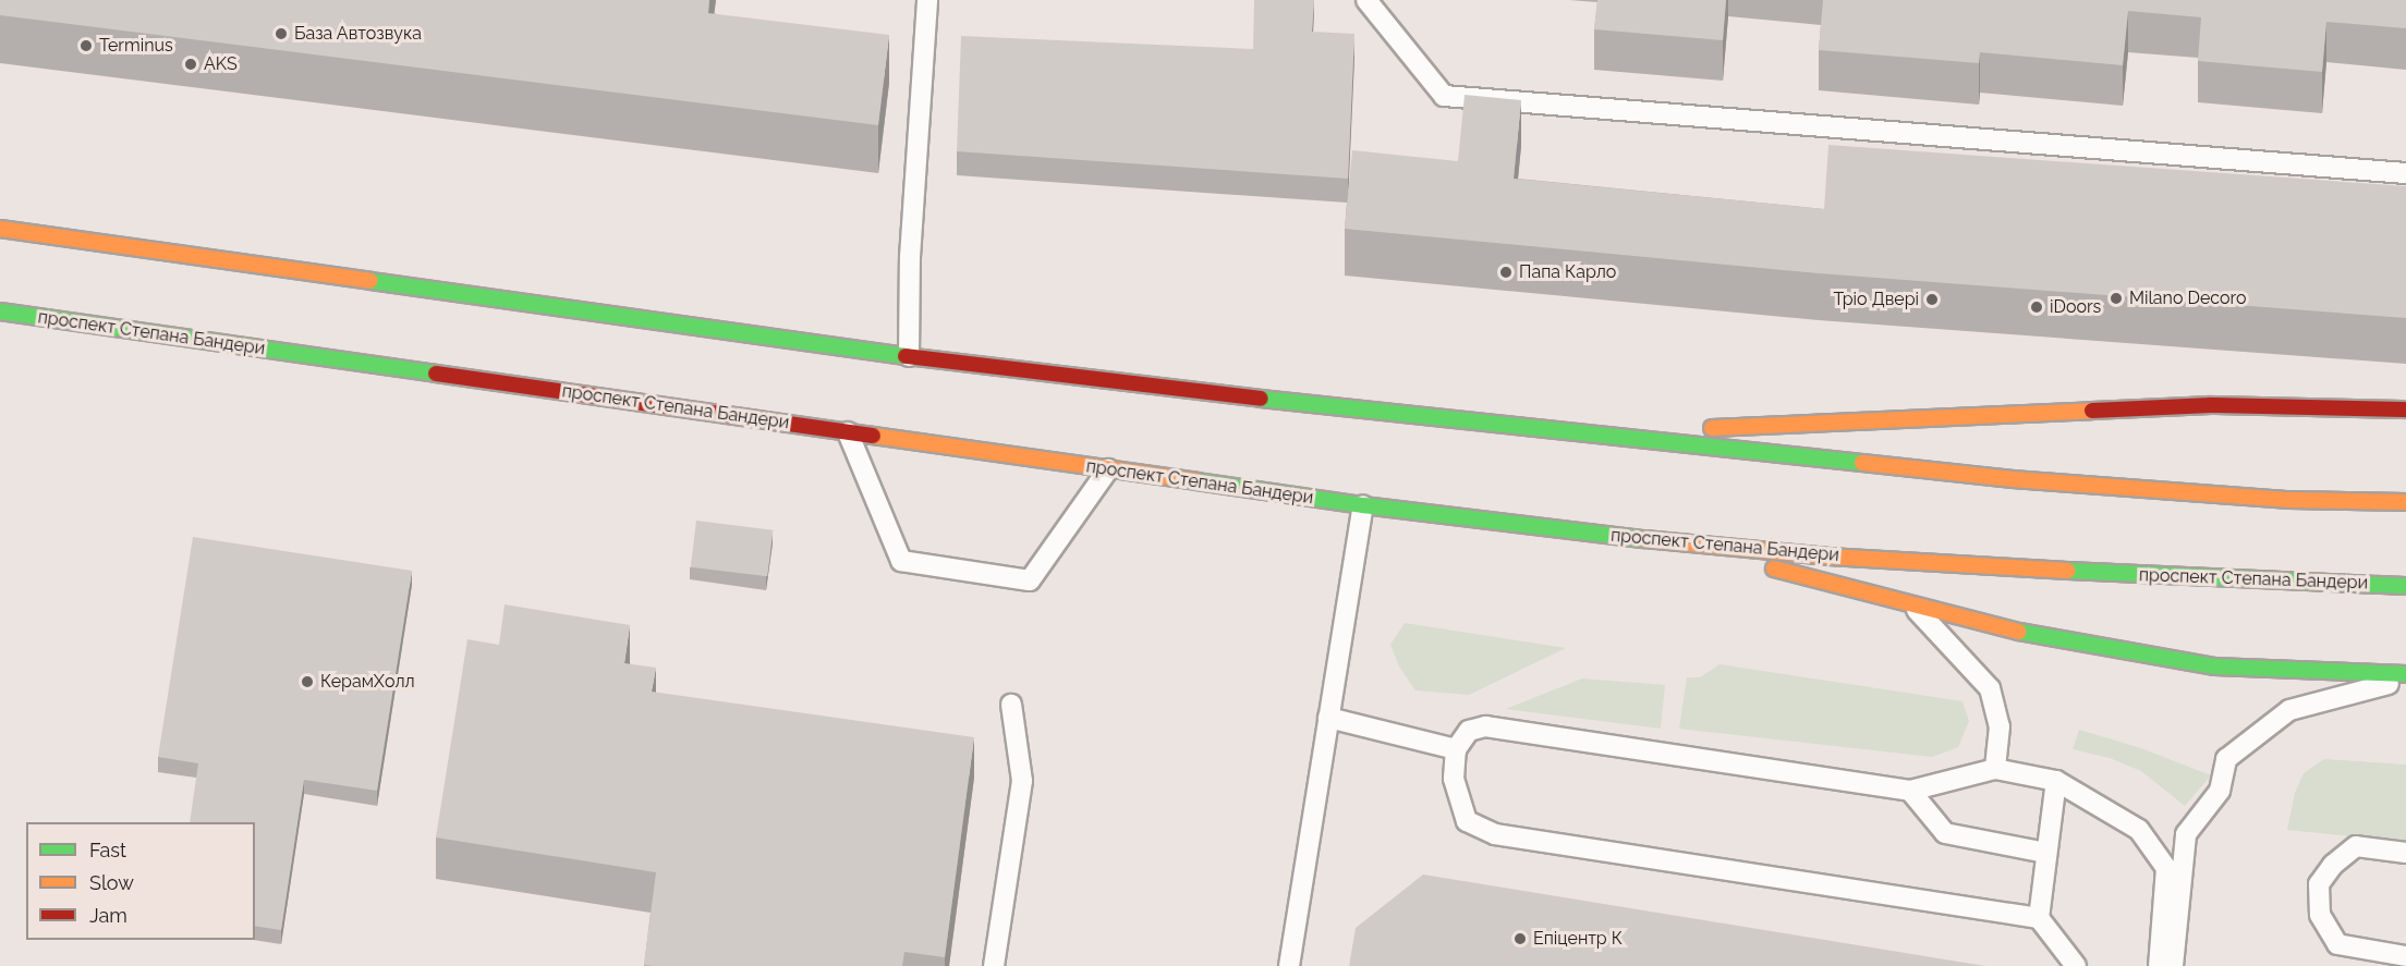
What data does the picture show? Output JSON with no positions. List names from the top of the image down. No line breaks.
{"streets":{"main road":["проспект Степана Бандери"]},"places":["База Автозвука","Terminus","AKS","Папа Карло","Milano Decoro","Тріо Двері","iDoors","КерамХолл","Епіцентр К"],"legend":["Fast","Slow","Jam"]}
